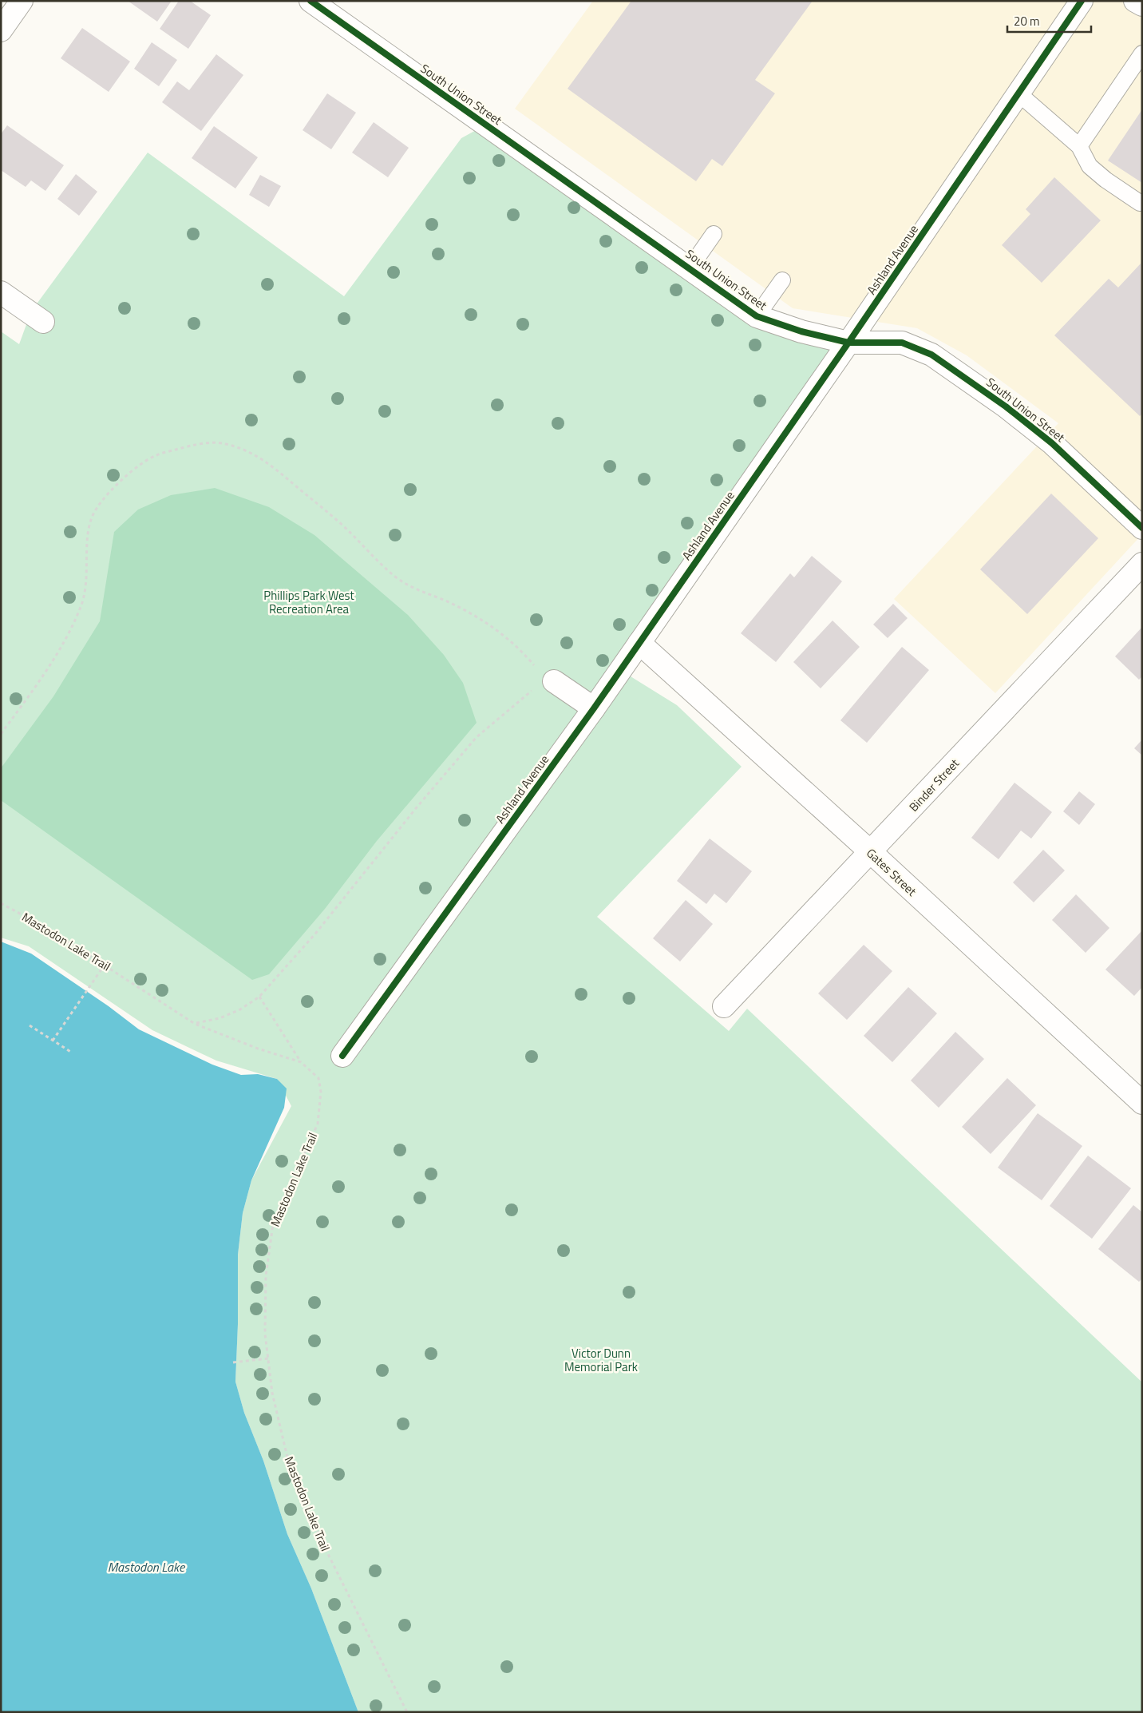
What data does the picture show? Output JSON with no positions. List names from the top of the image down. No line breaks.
{"streets":{"street":["South Union Street","Ashland Avenue","Binder Street","Gates Street"],"path":["Mastodon Lake Trail"]},"crossings":[["South Union Street","Ashland Avenue"],["Ashland Avenue","Gates Street"],["Binder Street","Gates Street"]],"water":["Mastodon Lake"],"parks":["Phillips Park West Recreation Area","Victor Dunn Memorial Park"],"scale_bar":"20 m"}
